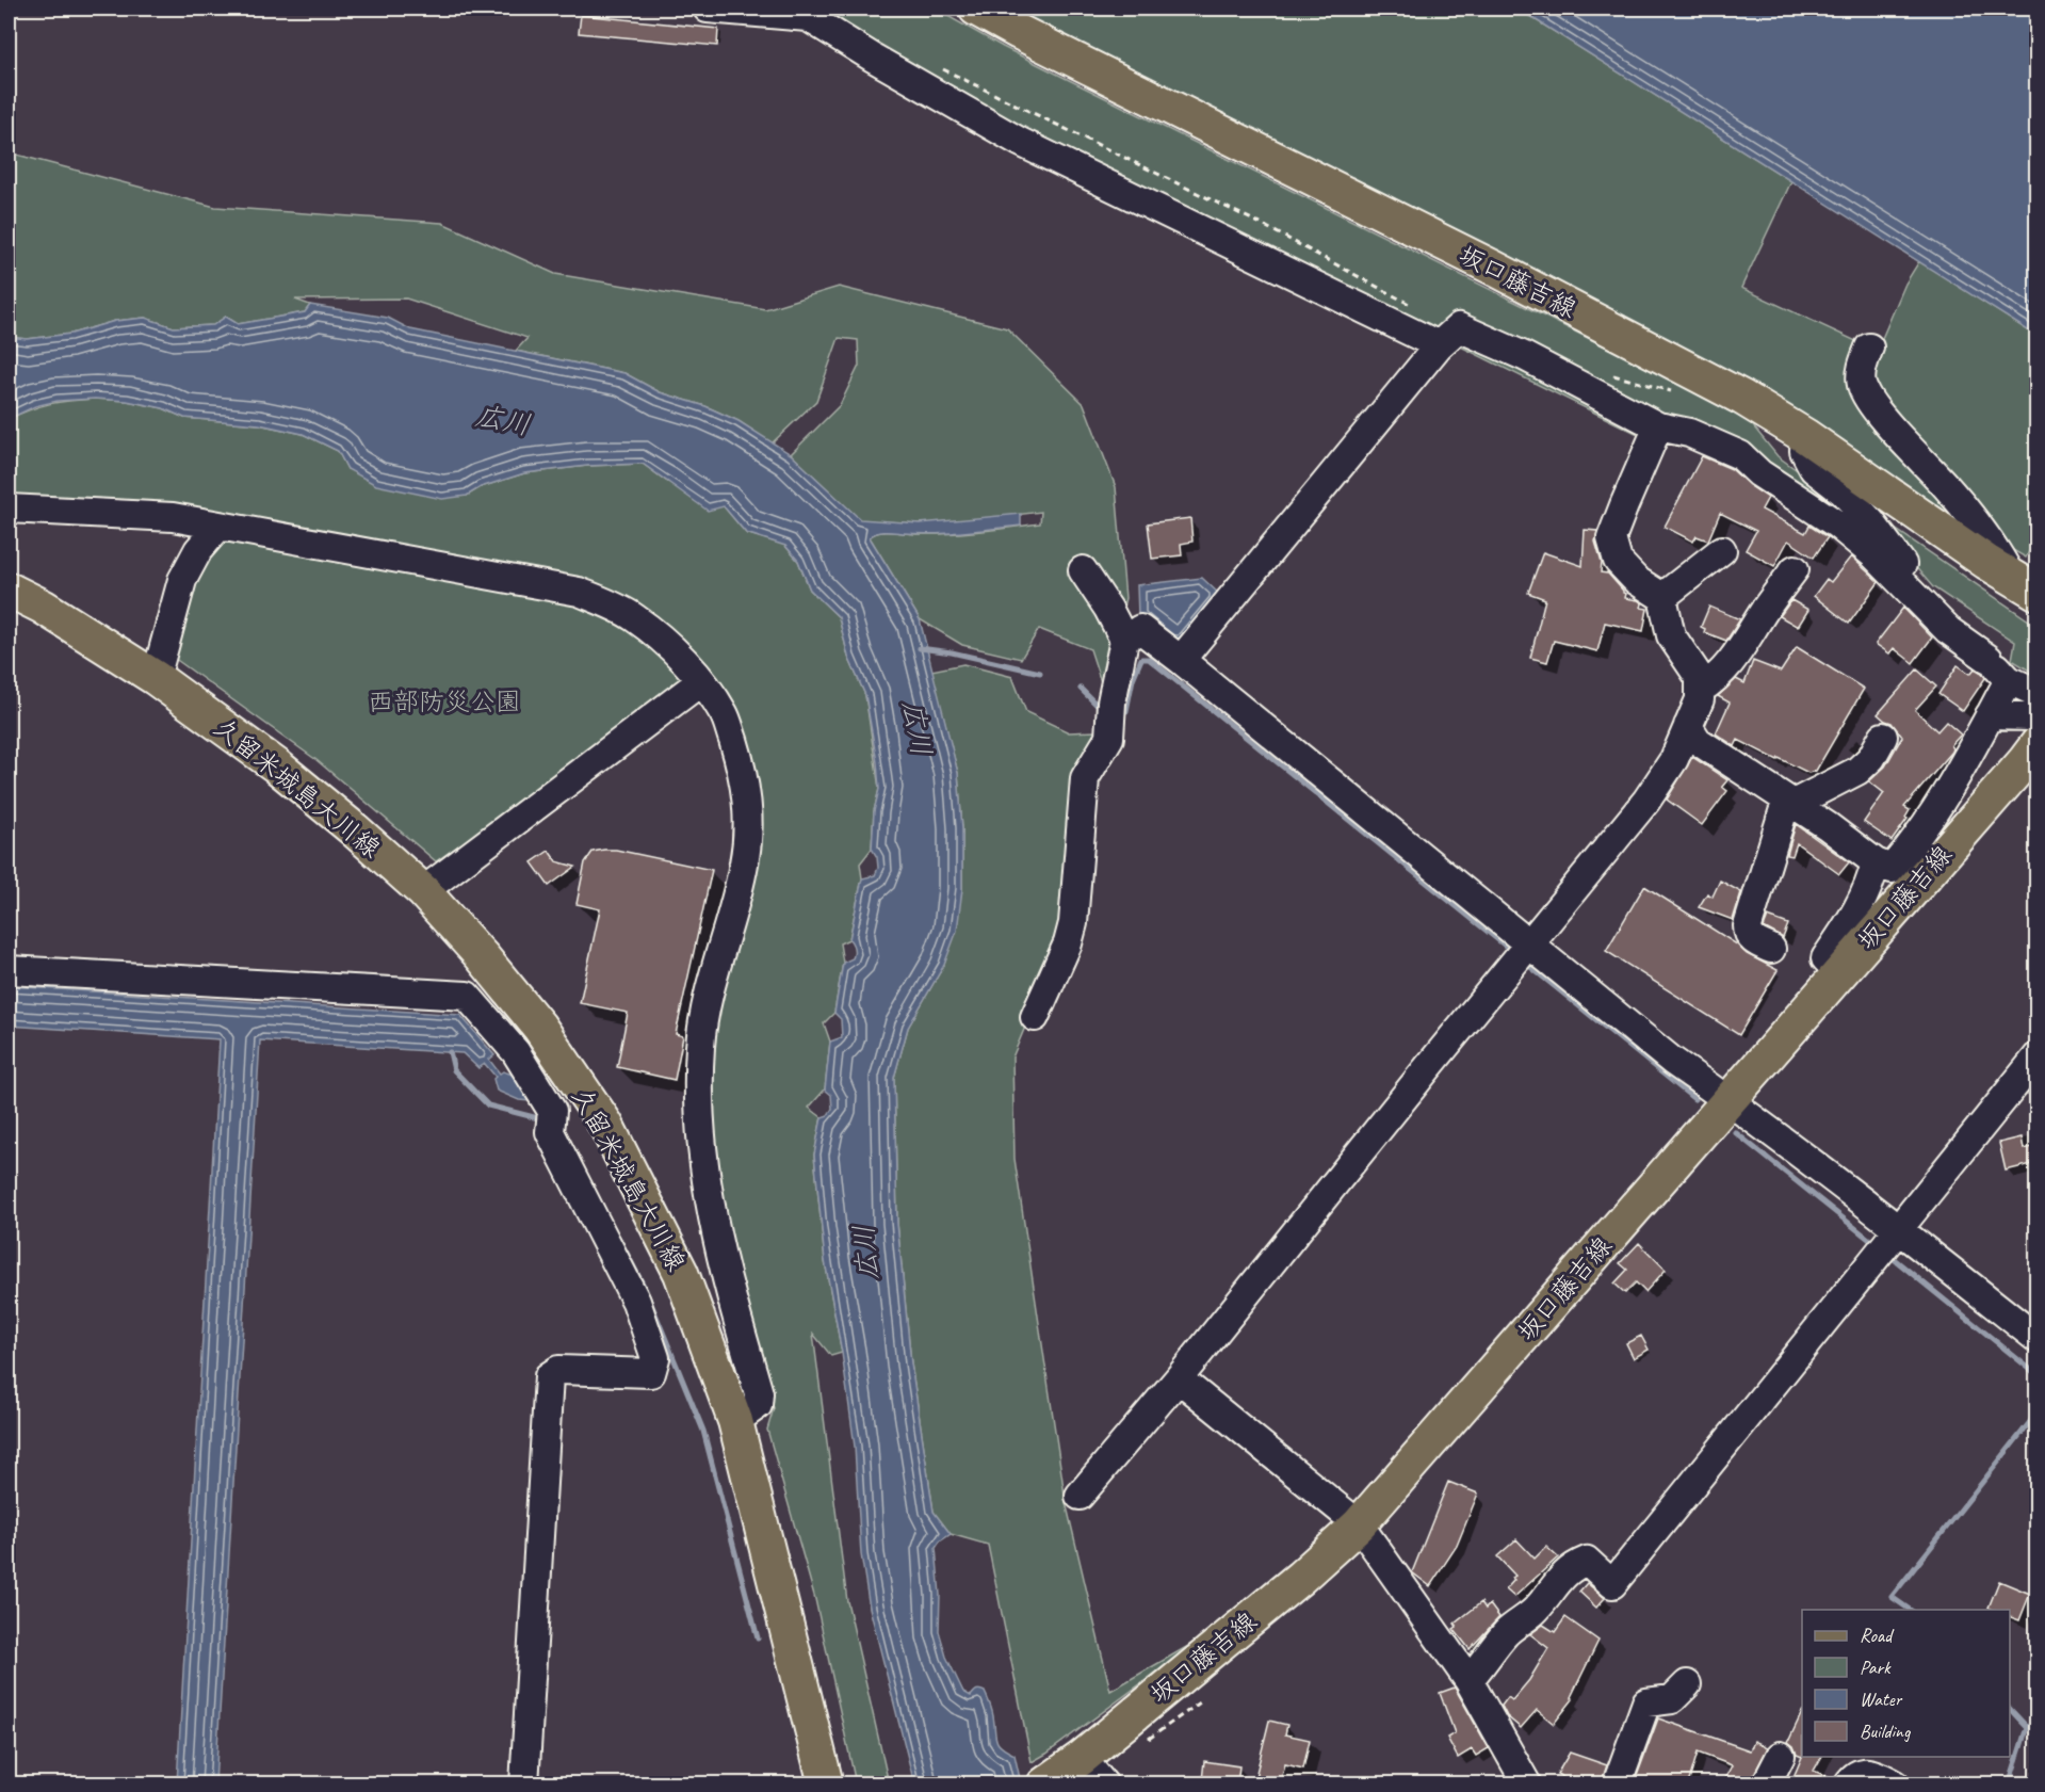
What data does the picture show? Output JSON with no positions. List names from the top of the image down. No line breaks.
{"streets":{"main road":["坂口藤吉線","久留米城島大川線"]},"water":["広川"],"parks":["西部防災公園"],"legend":["Road","Park","Water","Building"]}
